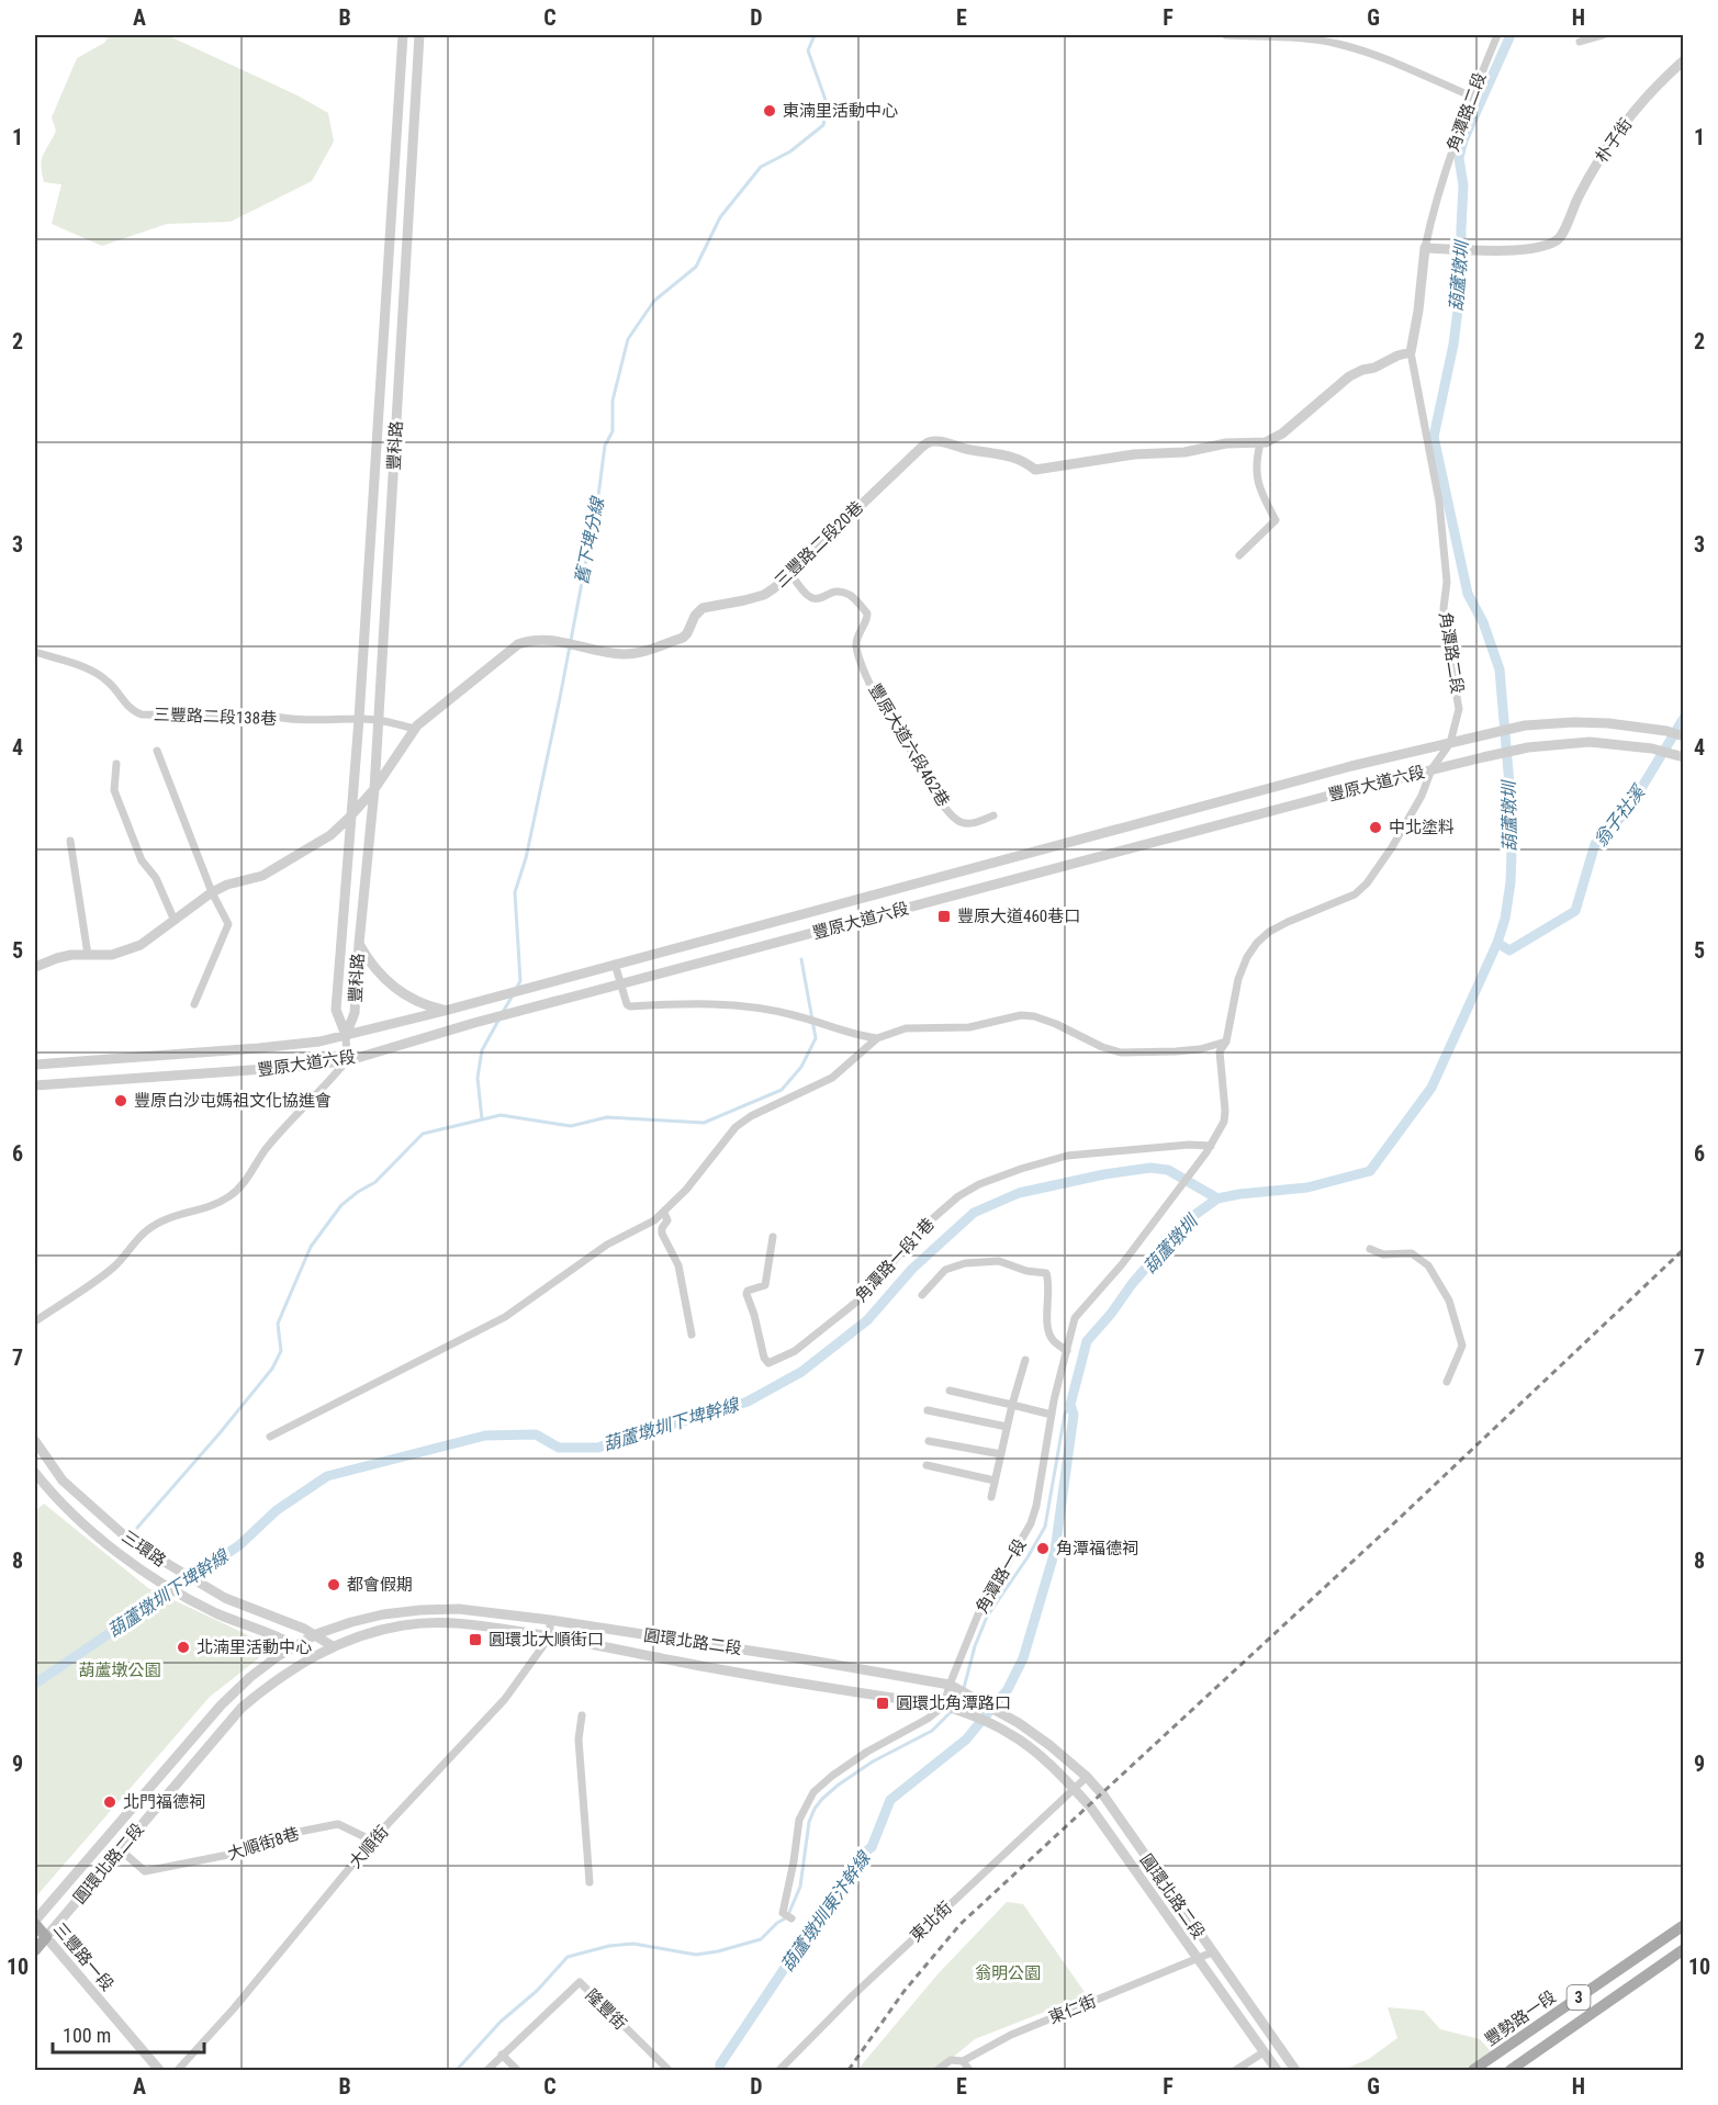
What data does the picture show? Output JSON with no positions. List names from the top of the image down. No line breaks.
{"streets":{"main road":["三豐路一段","3","豐勢路一段"],"street":["角潭路二段","朴子街","豐科路","三豐路二段20巷","三豐路二段138巷","豐原大道六段462巷","豐原大道六段","角潭路一段1巷","三環路","角潭路一段","圓環北路二段","大順街8巷","大順街","東北街","隆豐街","東仁街"]},"crossings":[["角潭路二段","朴子街"],["角潭路二段","三豐路二段20巷"],["角潭路二段","豐原大道六段"],["角潭路二段","角潭路一段1巷"],["角潭路二段","角潭路一段"],["豐科路","三豐路二段20巷"],["豐科路","三豐路二段138巷"],["豐科路","豐原大道六段"],["三豐路二段20巷","三豐路二段138巷"],["三豐路二段20巷","豐原大道六段462巷"],["三環路","圓環北路二段"],["角潭路一段","圓環北路二段"],["圓環北路二段","大順街8巷"],["圓環北路二段","大順街"],["圓環北路二段","東北街"],["圓環北路二段","三豐路一段"],["圓環北路二段","東仁街"],["大順街8巷","大順街"]],"water":["葫蘆墩圳","舊下埤分線","翁子社溪","葫蘆墩圳下埤幹線","葫蘆墩圳東汴幹線"],"parks":["葫蘆墩公園","翁明公園"],"places":{"other":["東湳里活動中心","中北塗料","豐原白沙屯媽祖文化協進會","角潭福德祠","都會假期","北湳里活動中心","北門福德祠"],"transit":["豐原大道460巷口","圓環北大順街口","圓環北角潭路口"]},"scale_bar":"100 m","grid":{"columns":["A","B","C","D","E","F","G","H"],"rows":["1","2","3","4","5","6","7","8","9","10"]}}
